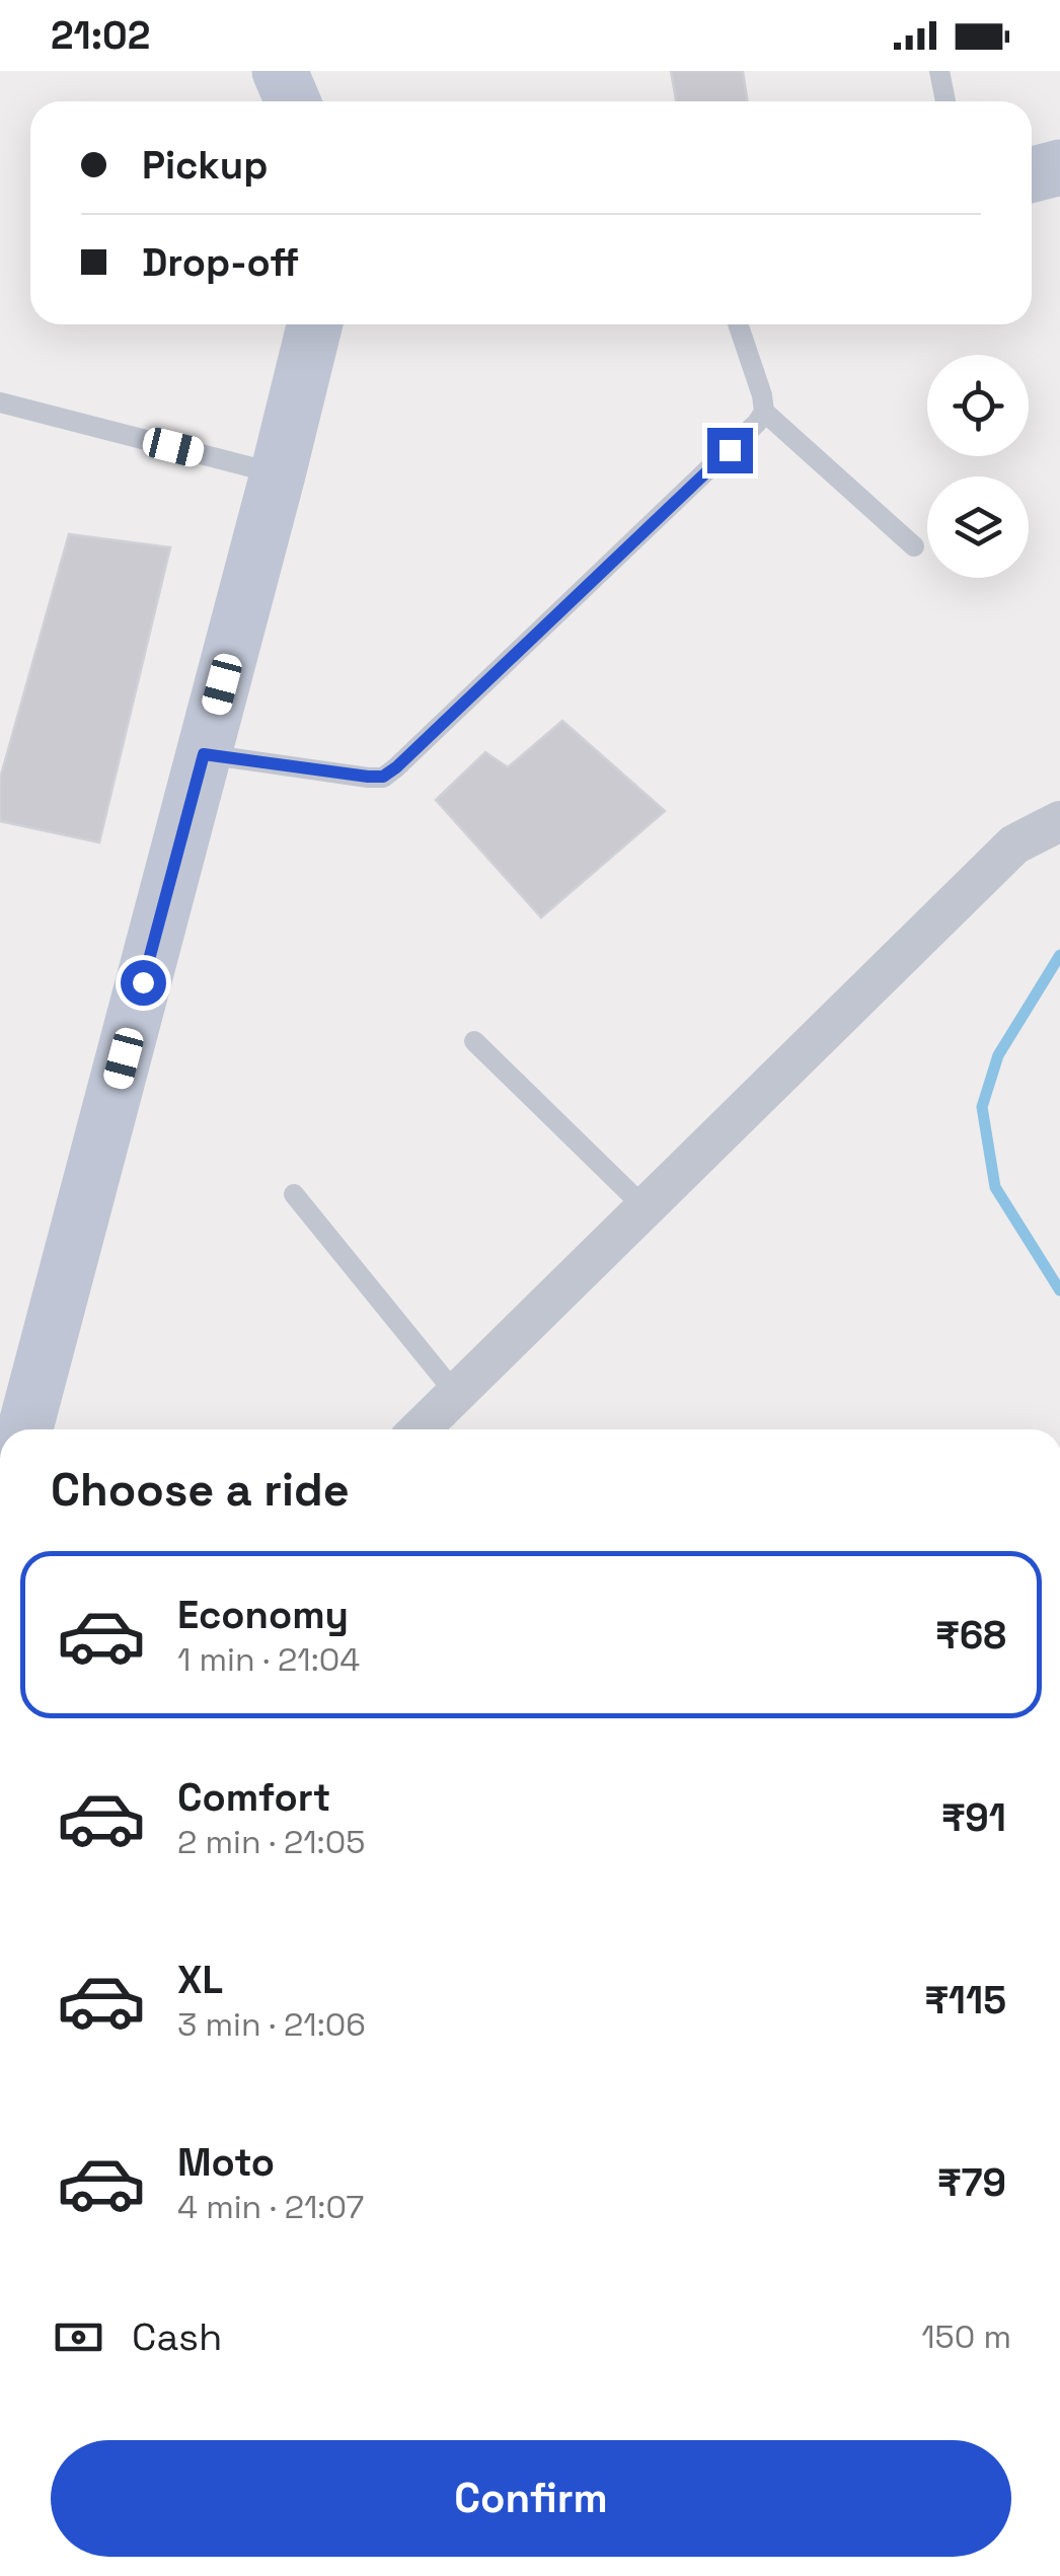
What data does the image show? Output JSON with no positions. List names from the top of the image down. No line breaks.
{"page":{"status":"21:02","banner":["Pickup","Drop-off"],"heading":"Choose a ride","list":[{"name":"Economy","note":"1 min · 21:04","value":"₹68"},{"name":"Comfort","note":"2 min · 21:05","value":"₹91"},{"name":"XL","note":"3 min · 21:06","value":"₹115"},{"name":"Moto","note":"4 min · 21:07","value":"₹79"}],"pay":["Cash","150 m"],"buttons":"Confirm"}}
